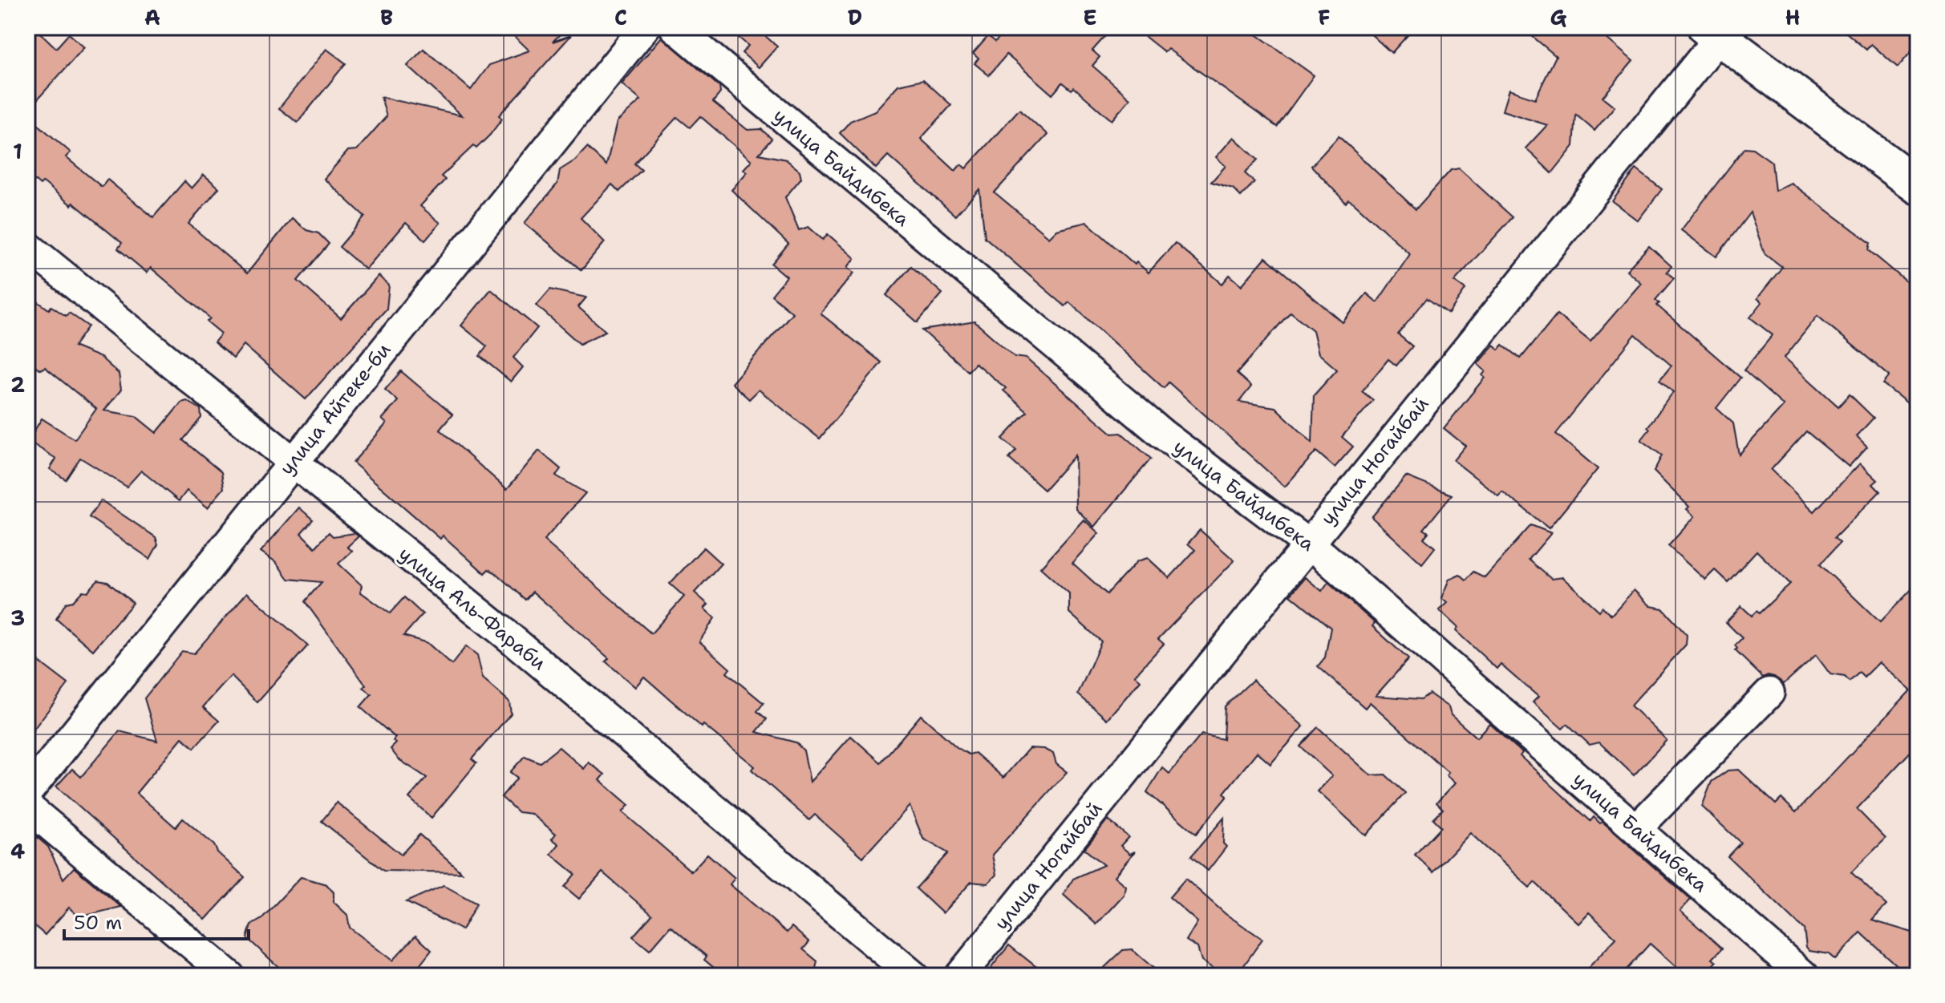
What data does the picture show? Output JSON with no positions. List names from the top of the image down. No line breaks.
{"streets":{"street":["улица Байдибека","улица Айтеке-би","улица Ногайбай","улица Аль-Фараби"]},"crossings":[["улица Байдибека","улица Ногайбай"],["улица Айтеке-би","улица Аль-Фараби"]],"scale_bar":"50 m","grid":{"columns":["A","B","C","D","E","F","G","H"],"rows":["1","2","3","4"]}}
